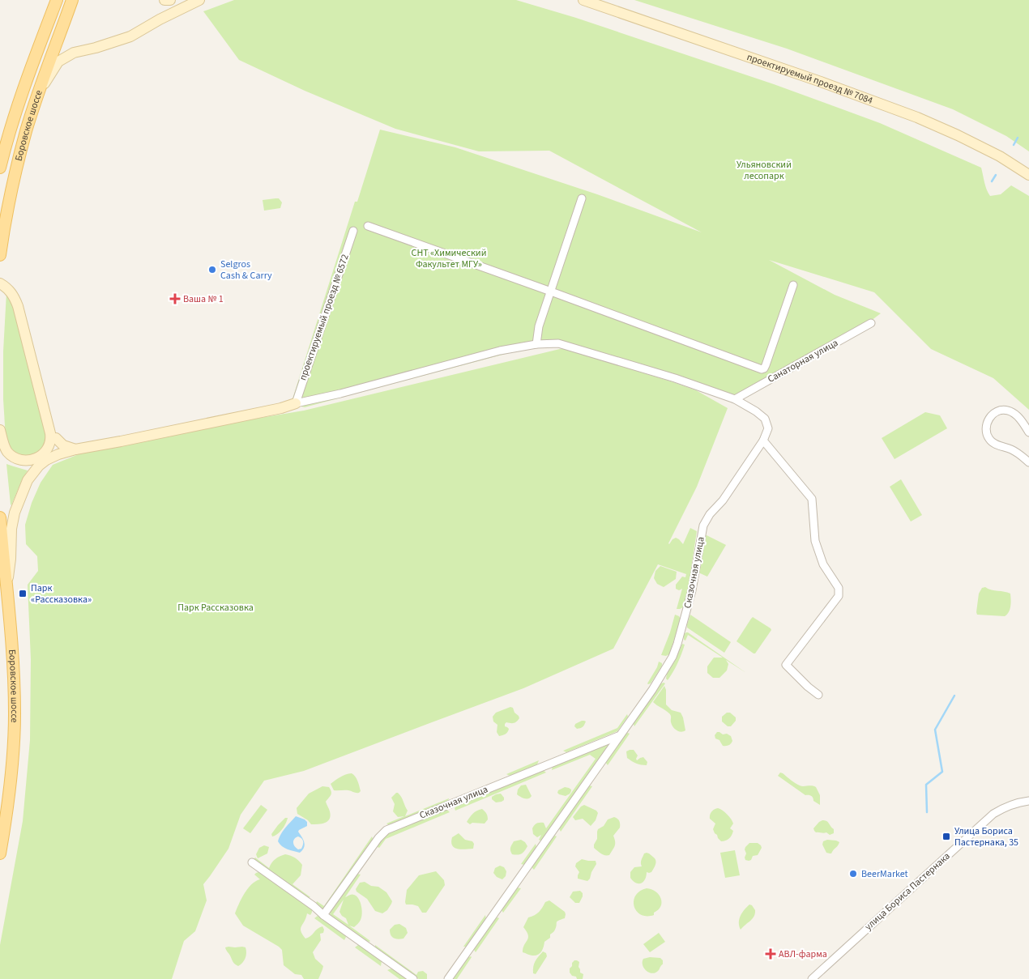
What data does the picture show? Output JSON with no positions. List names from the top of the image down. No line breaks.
{"streets":{"main road":["Боровское шоссе"],"street":["проектируемый проезд № 7084","проектируемый проезд № 6572","Санаторная улица","Сказочная улица","улица Бориса Пастернака"]},"parks":["Ульяновский лесопарк","СНТ «Химический Факультет МГУ»","Парк Рассказовка"],"places":{"other":["Selgros Cash & Carry","BeerMarket"],"health":["Ваша № 1","АВЛ-фарма"],"transit":["Парк «Рассказовка»","Улица Бориса Пастернака, 35"]}}
